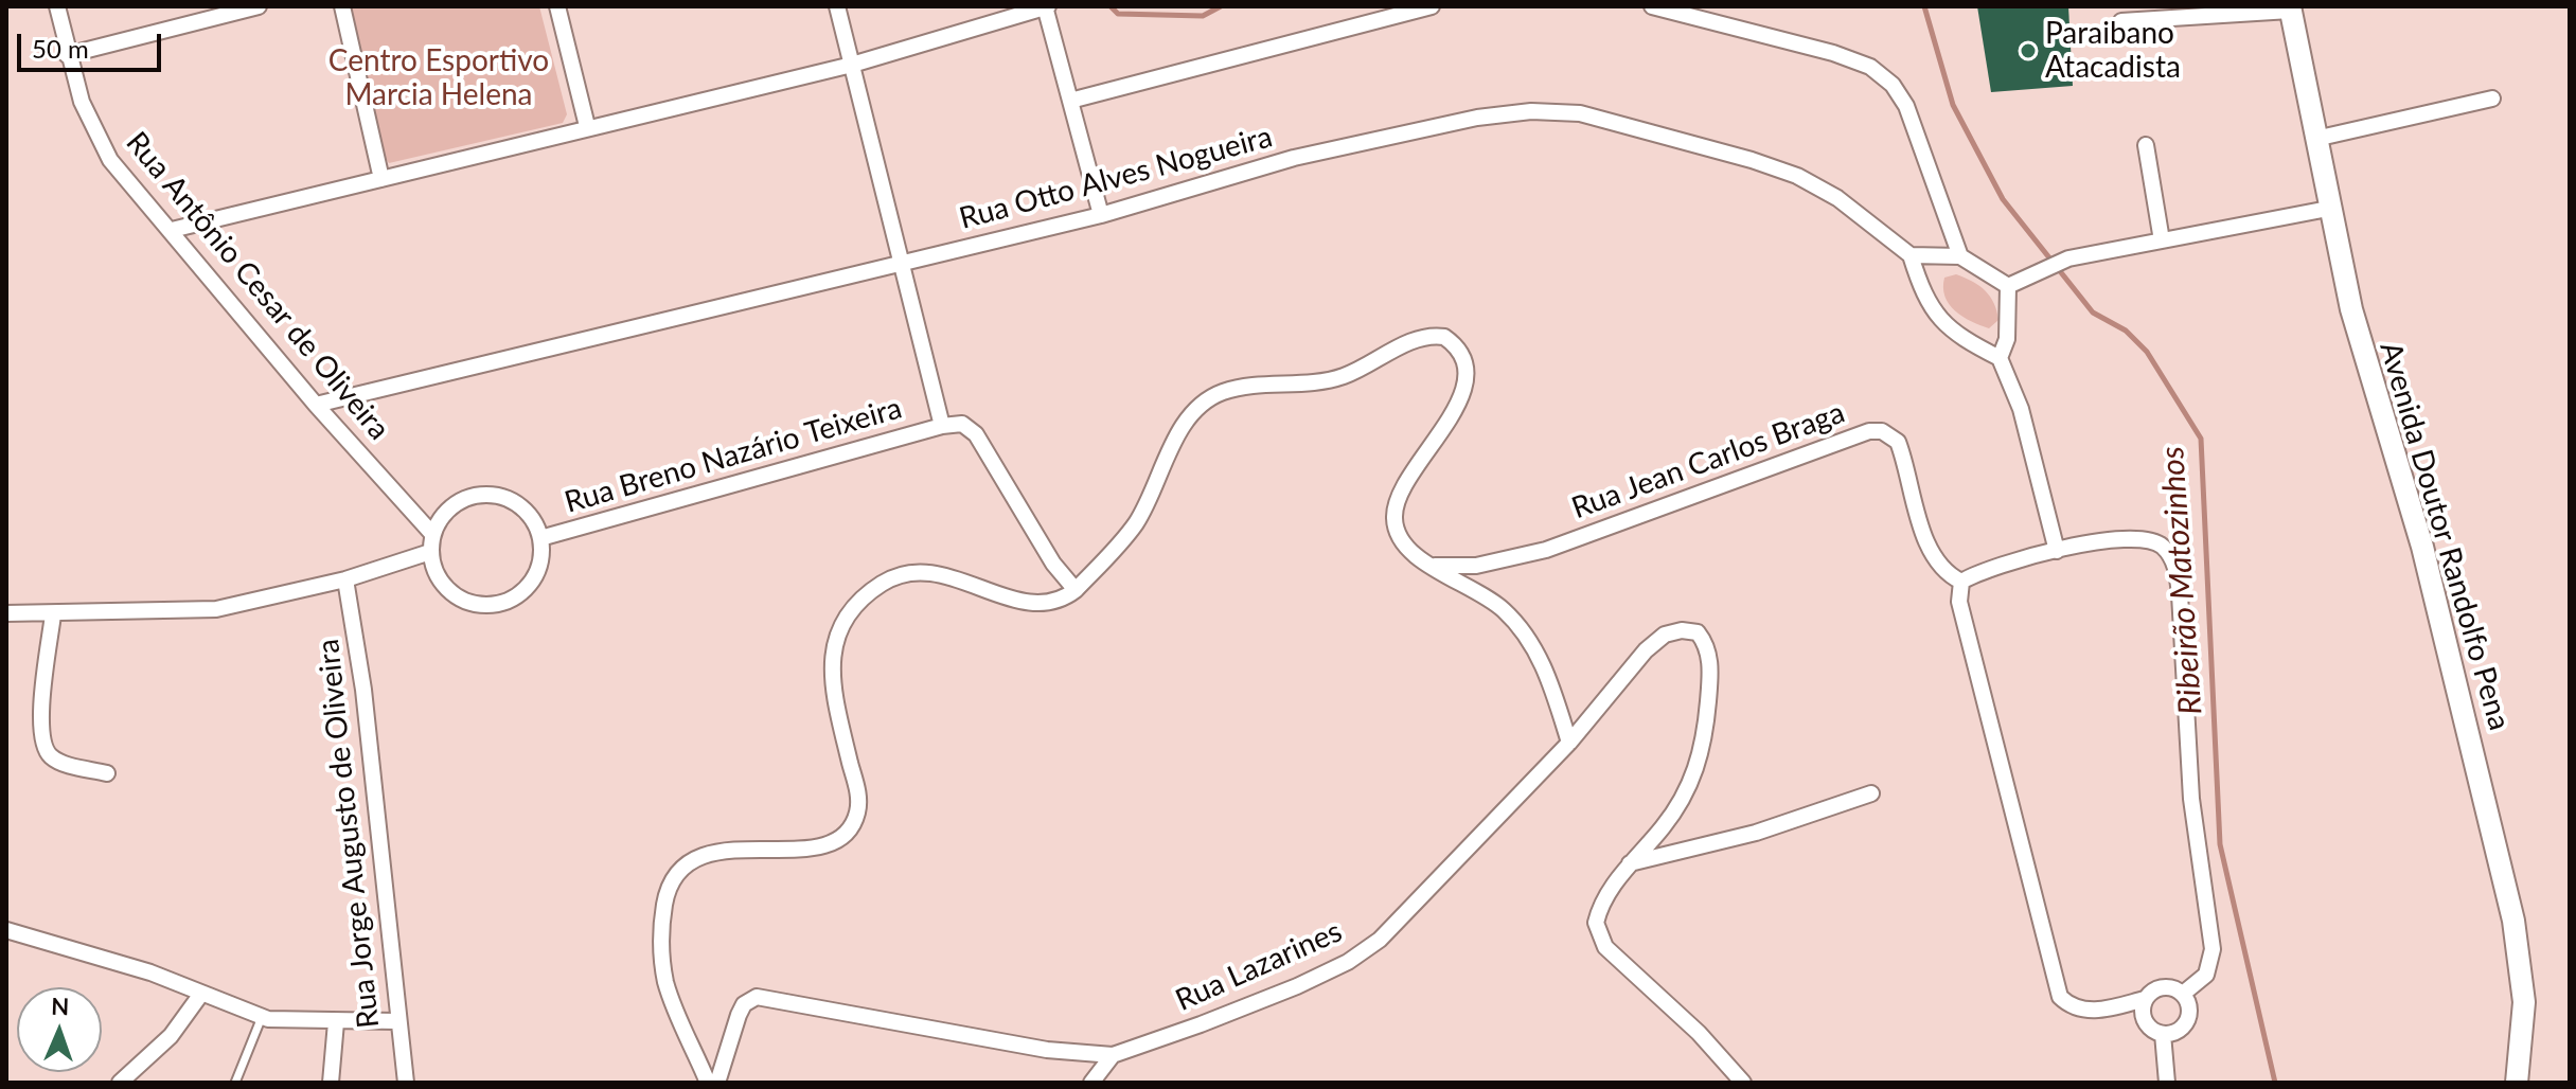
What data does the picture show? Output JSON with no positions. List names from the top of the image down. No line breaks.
{"streets":{"main road":["Avenida Doutor Randolfo Pena"],"street":["Rua Otto Alves Nogueira","Rua Antônio Cesar de Oliveira","Rua Breno Nazário Teixeira","Rua Jean Carlos Braga","Rua Jorge Augusto de Oliveira","Rua Lazarines"]},"crossings":[["Rua Otto Alves Nogueira","Rua Antônio Cesar de Oliveira"],["Rua Antônio Cesar de Oliveira","Rua Breno Nazário Teixeira"]],"water":["Ribeirão Matozinhos"],"parks":["Centro Esportivo Marcia Helena"],"places":["Paraibano Atacadista"],"scale_bar":"50 m","north":"top"}
